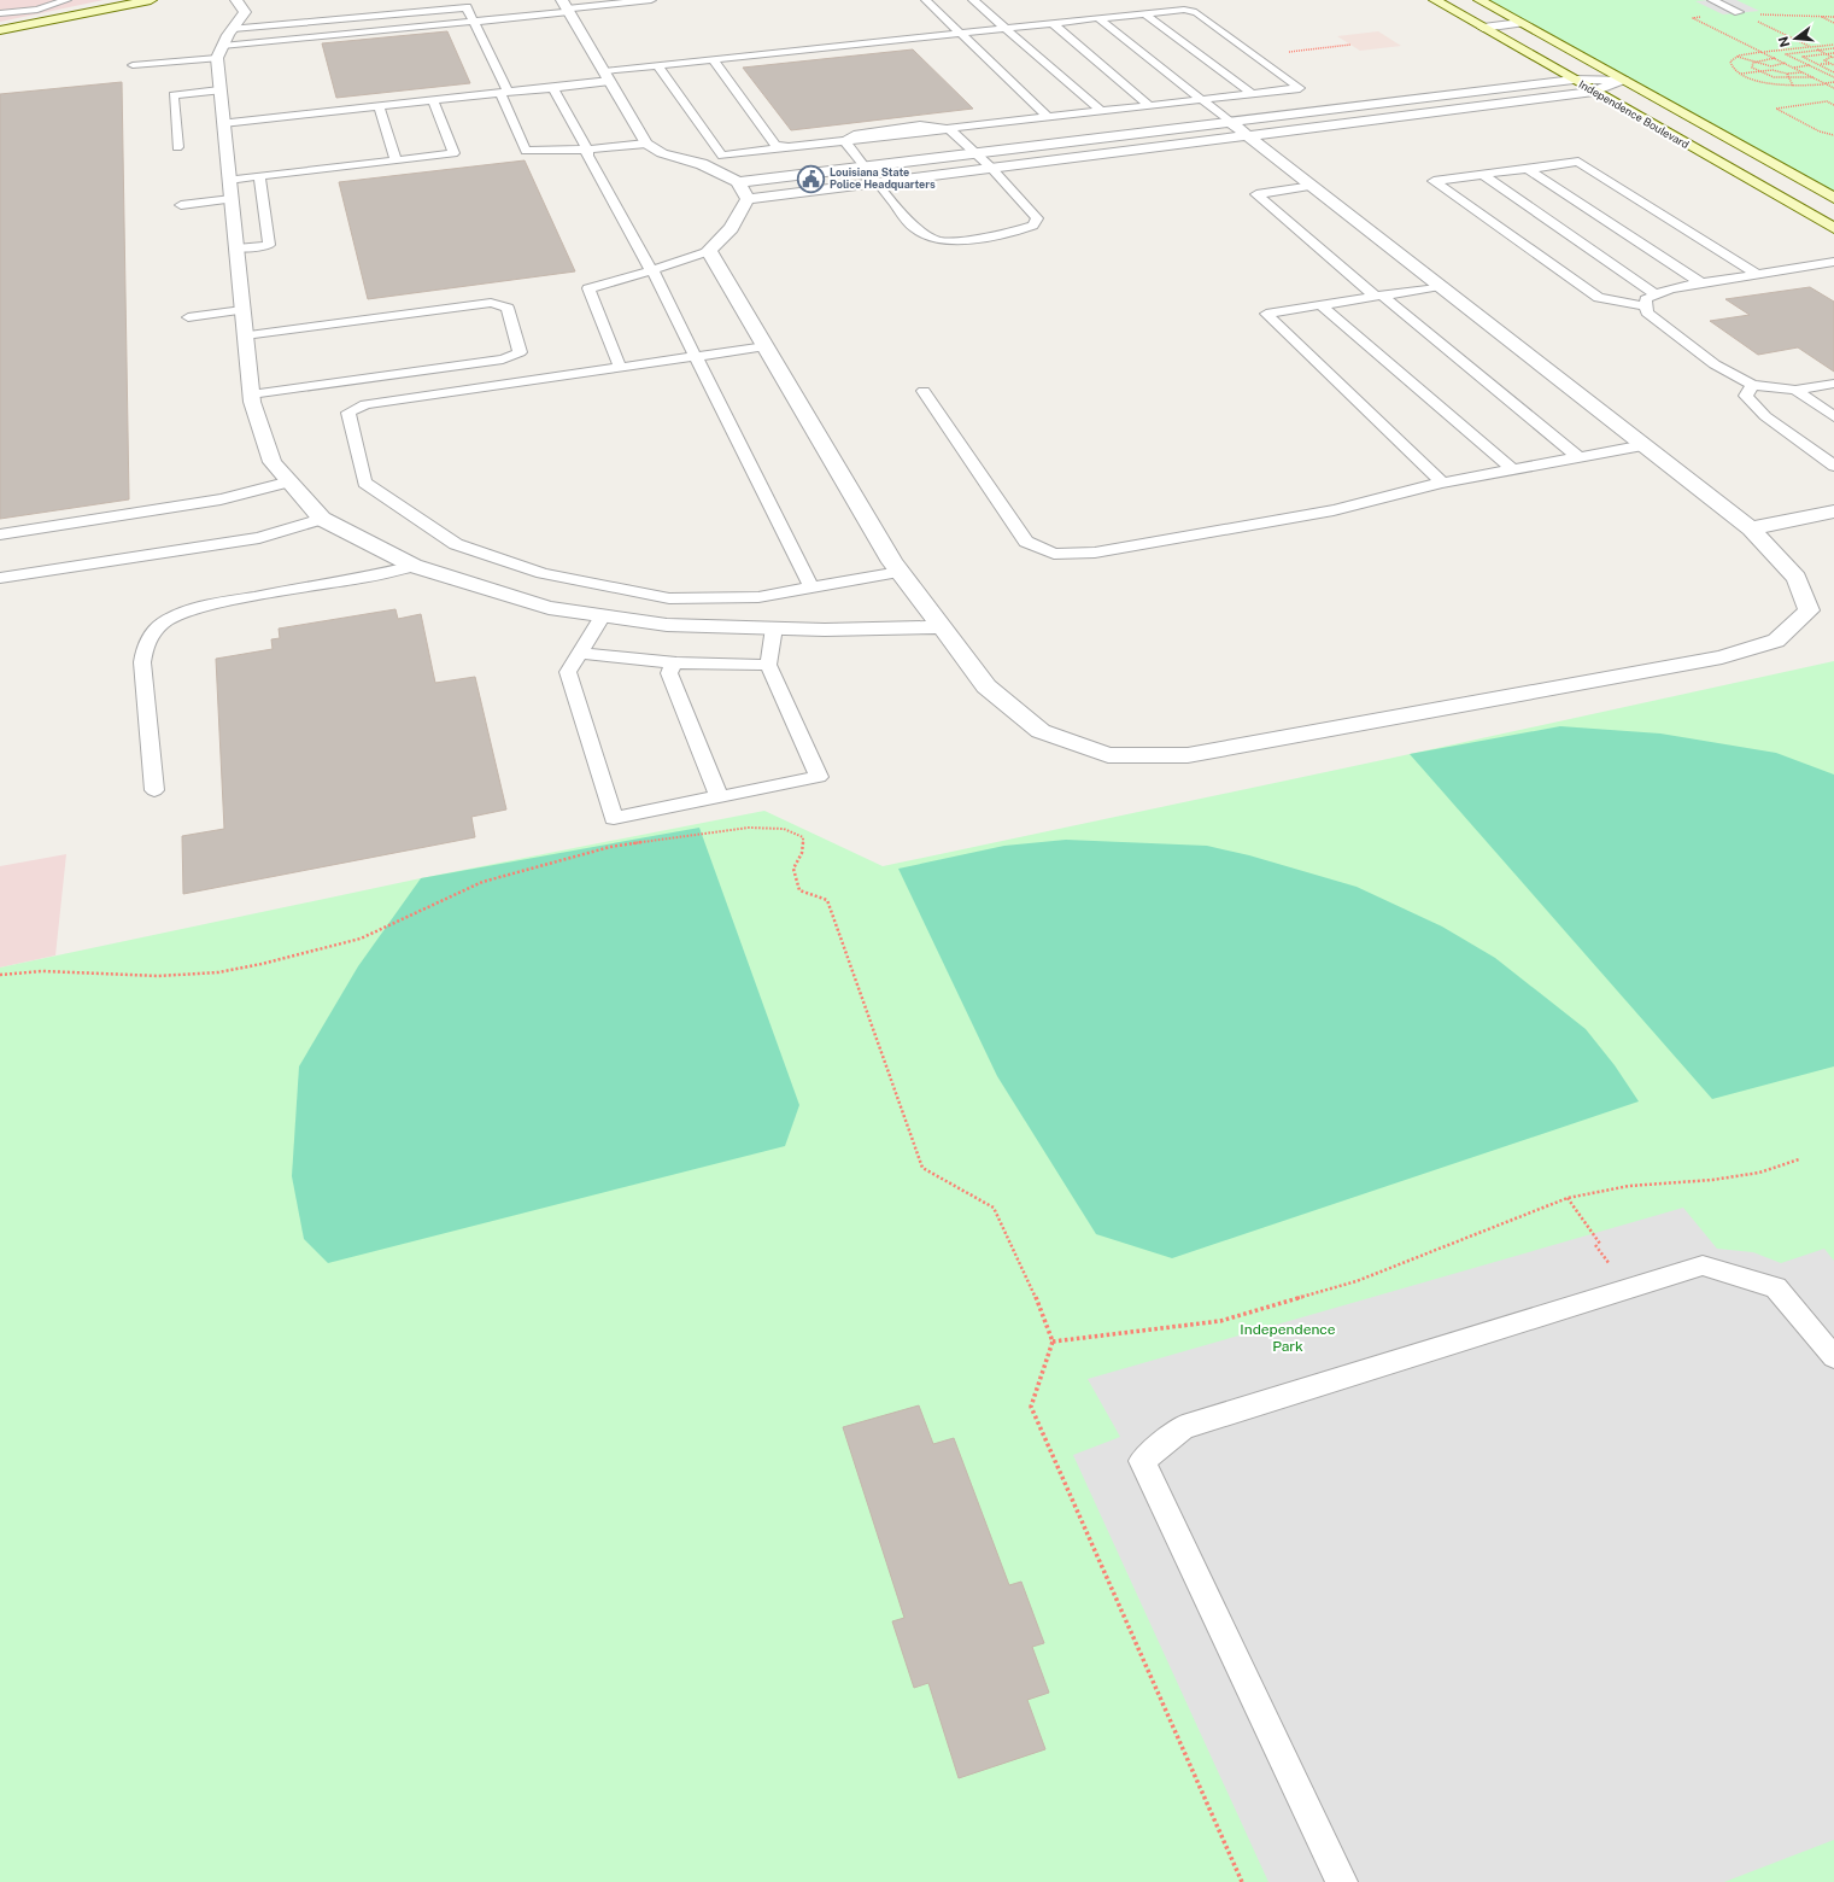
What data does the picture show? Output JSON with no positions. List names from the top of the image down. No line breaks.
{"streets":{"main road":["Independence Boulevard"]},"parks":["Independence Park"],"places":{"public building":["Louisiana State Police Headquarters"]},"north":"left"}
